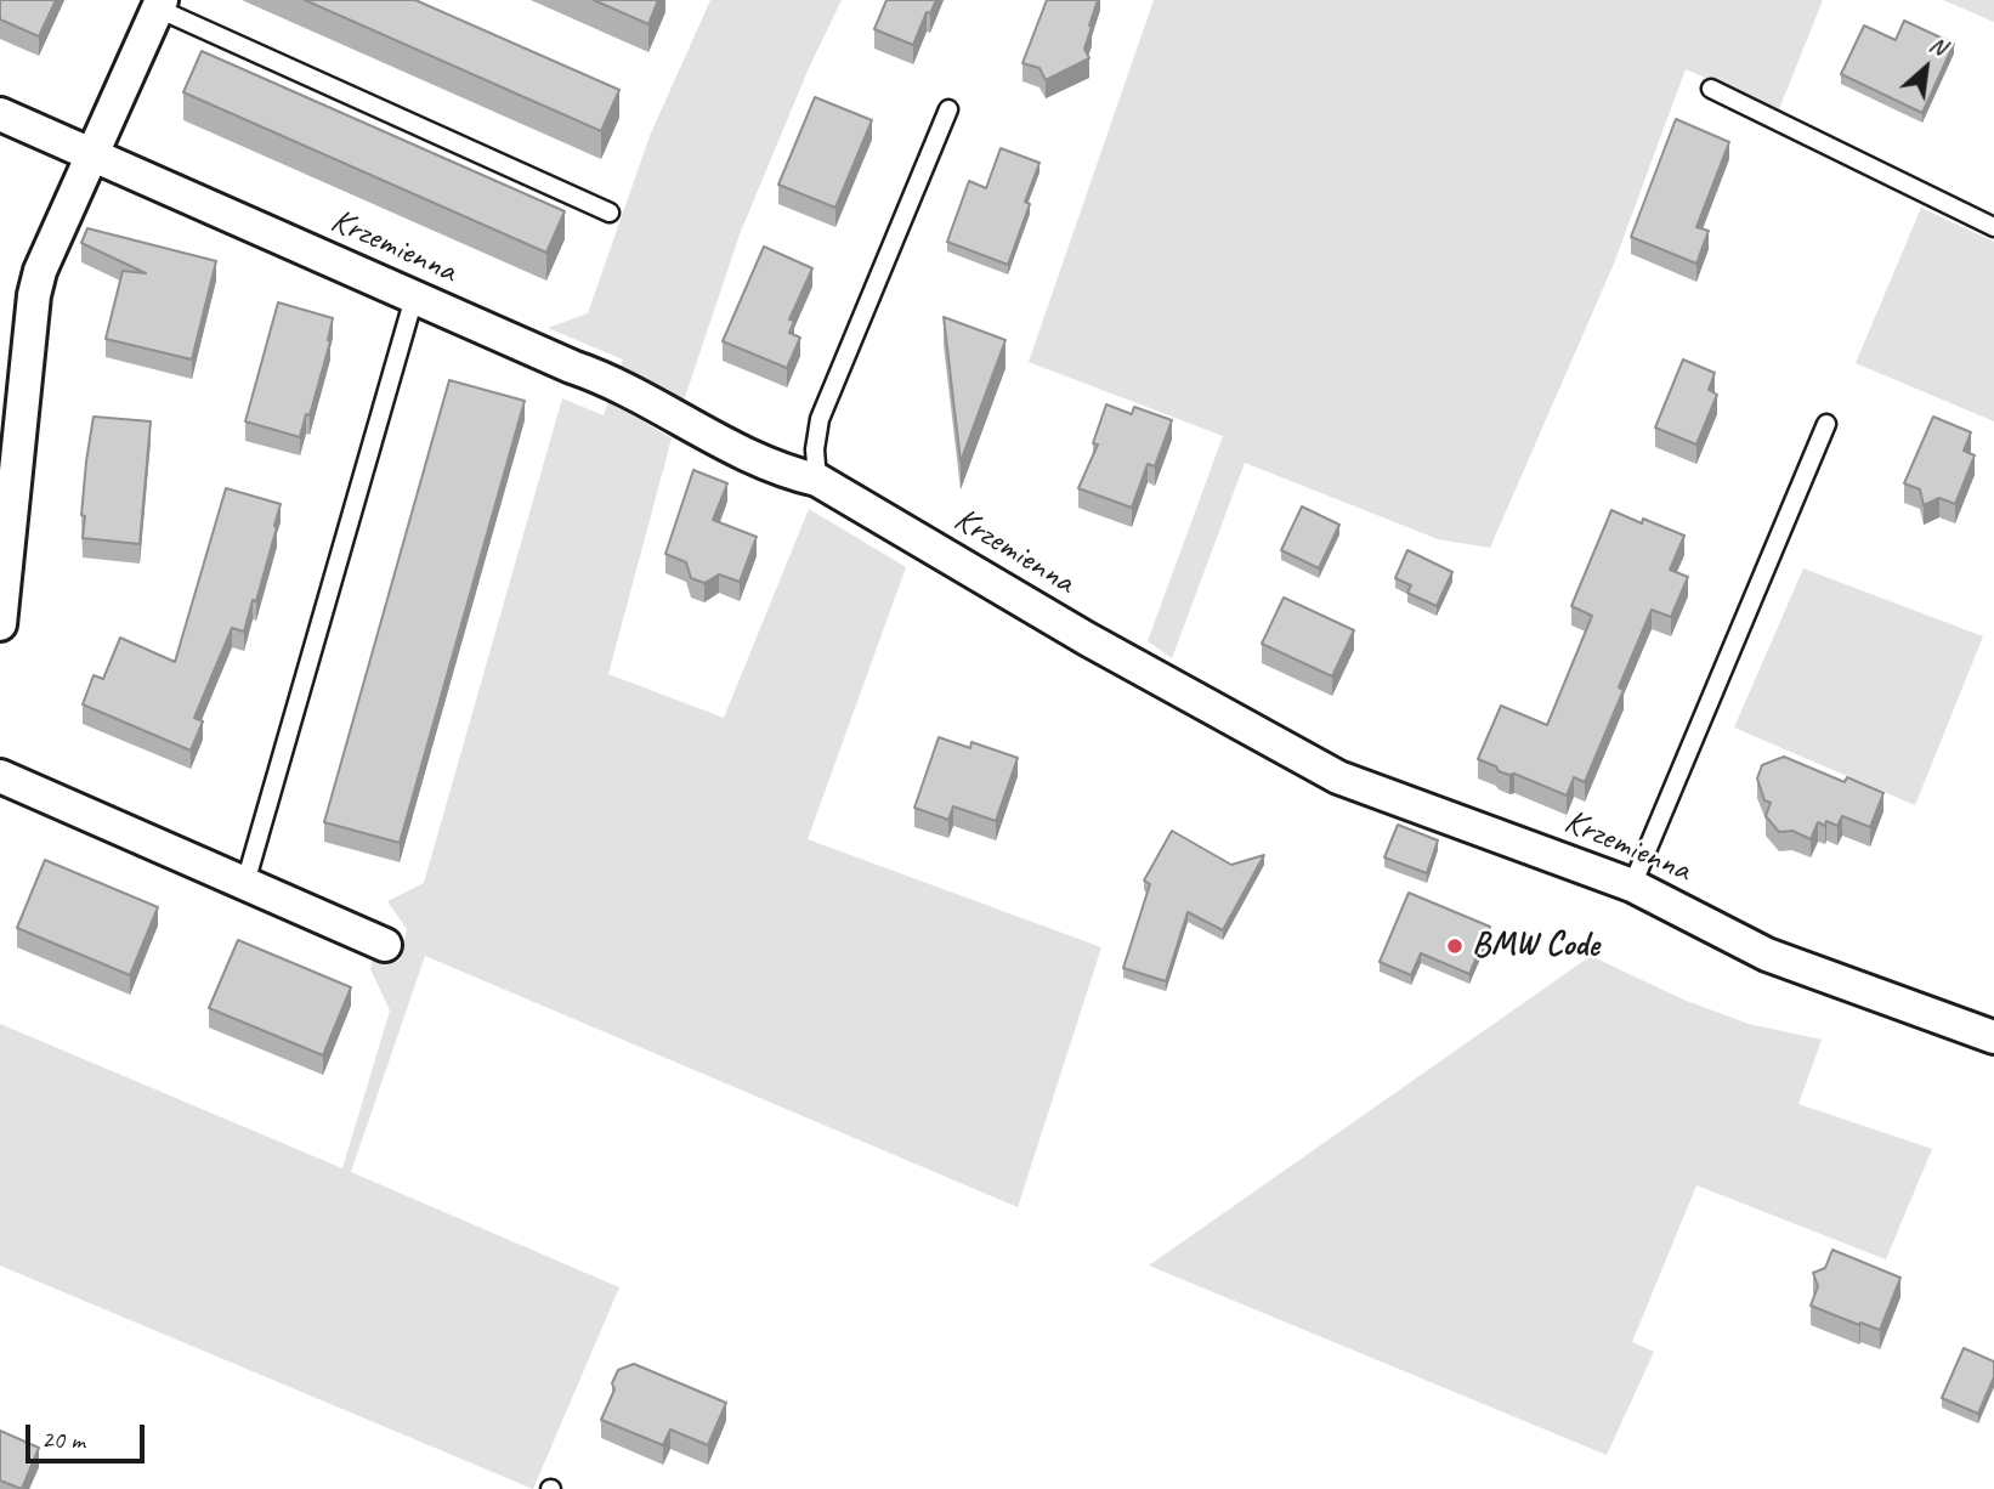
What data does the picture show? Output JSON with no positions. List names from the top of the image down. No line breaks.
{"streets":{"street":["Krzemienna"]},"places":["BMW Code"],"scale_bar":"20 m","north":"top right"}
